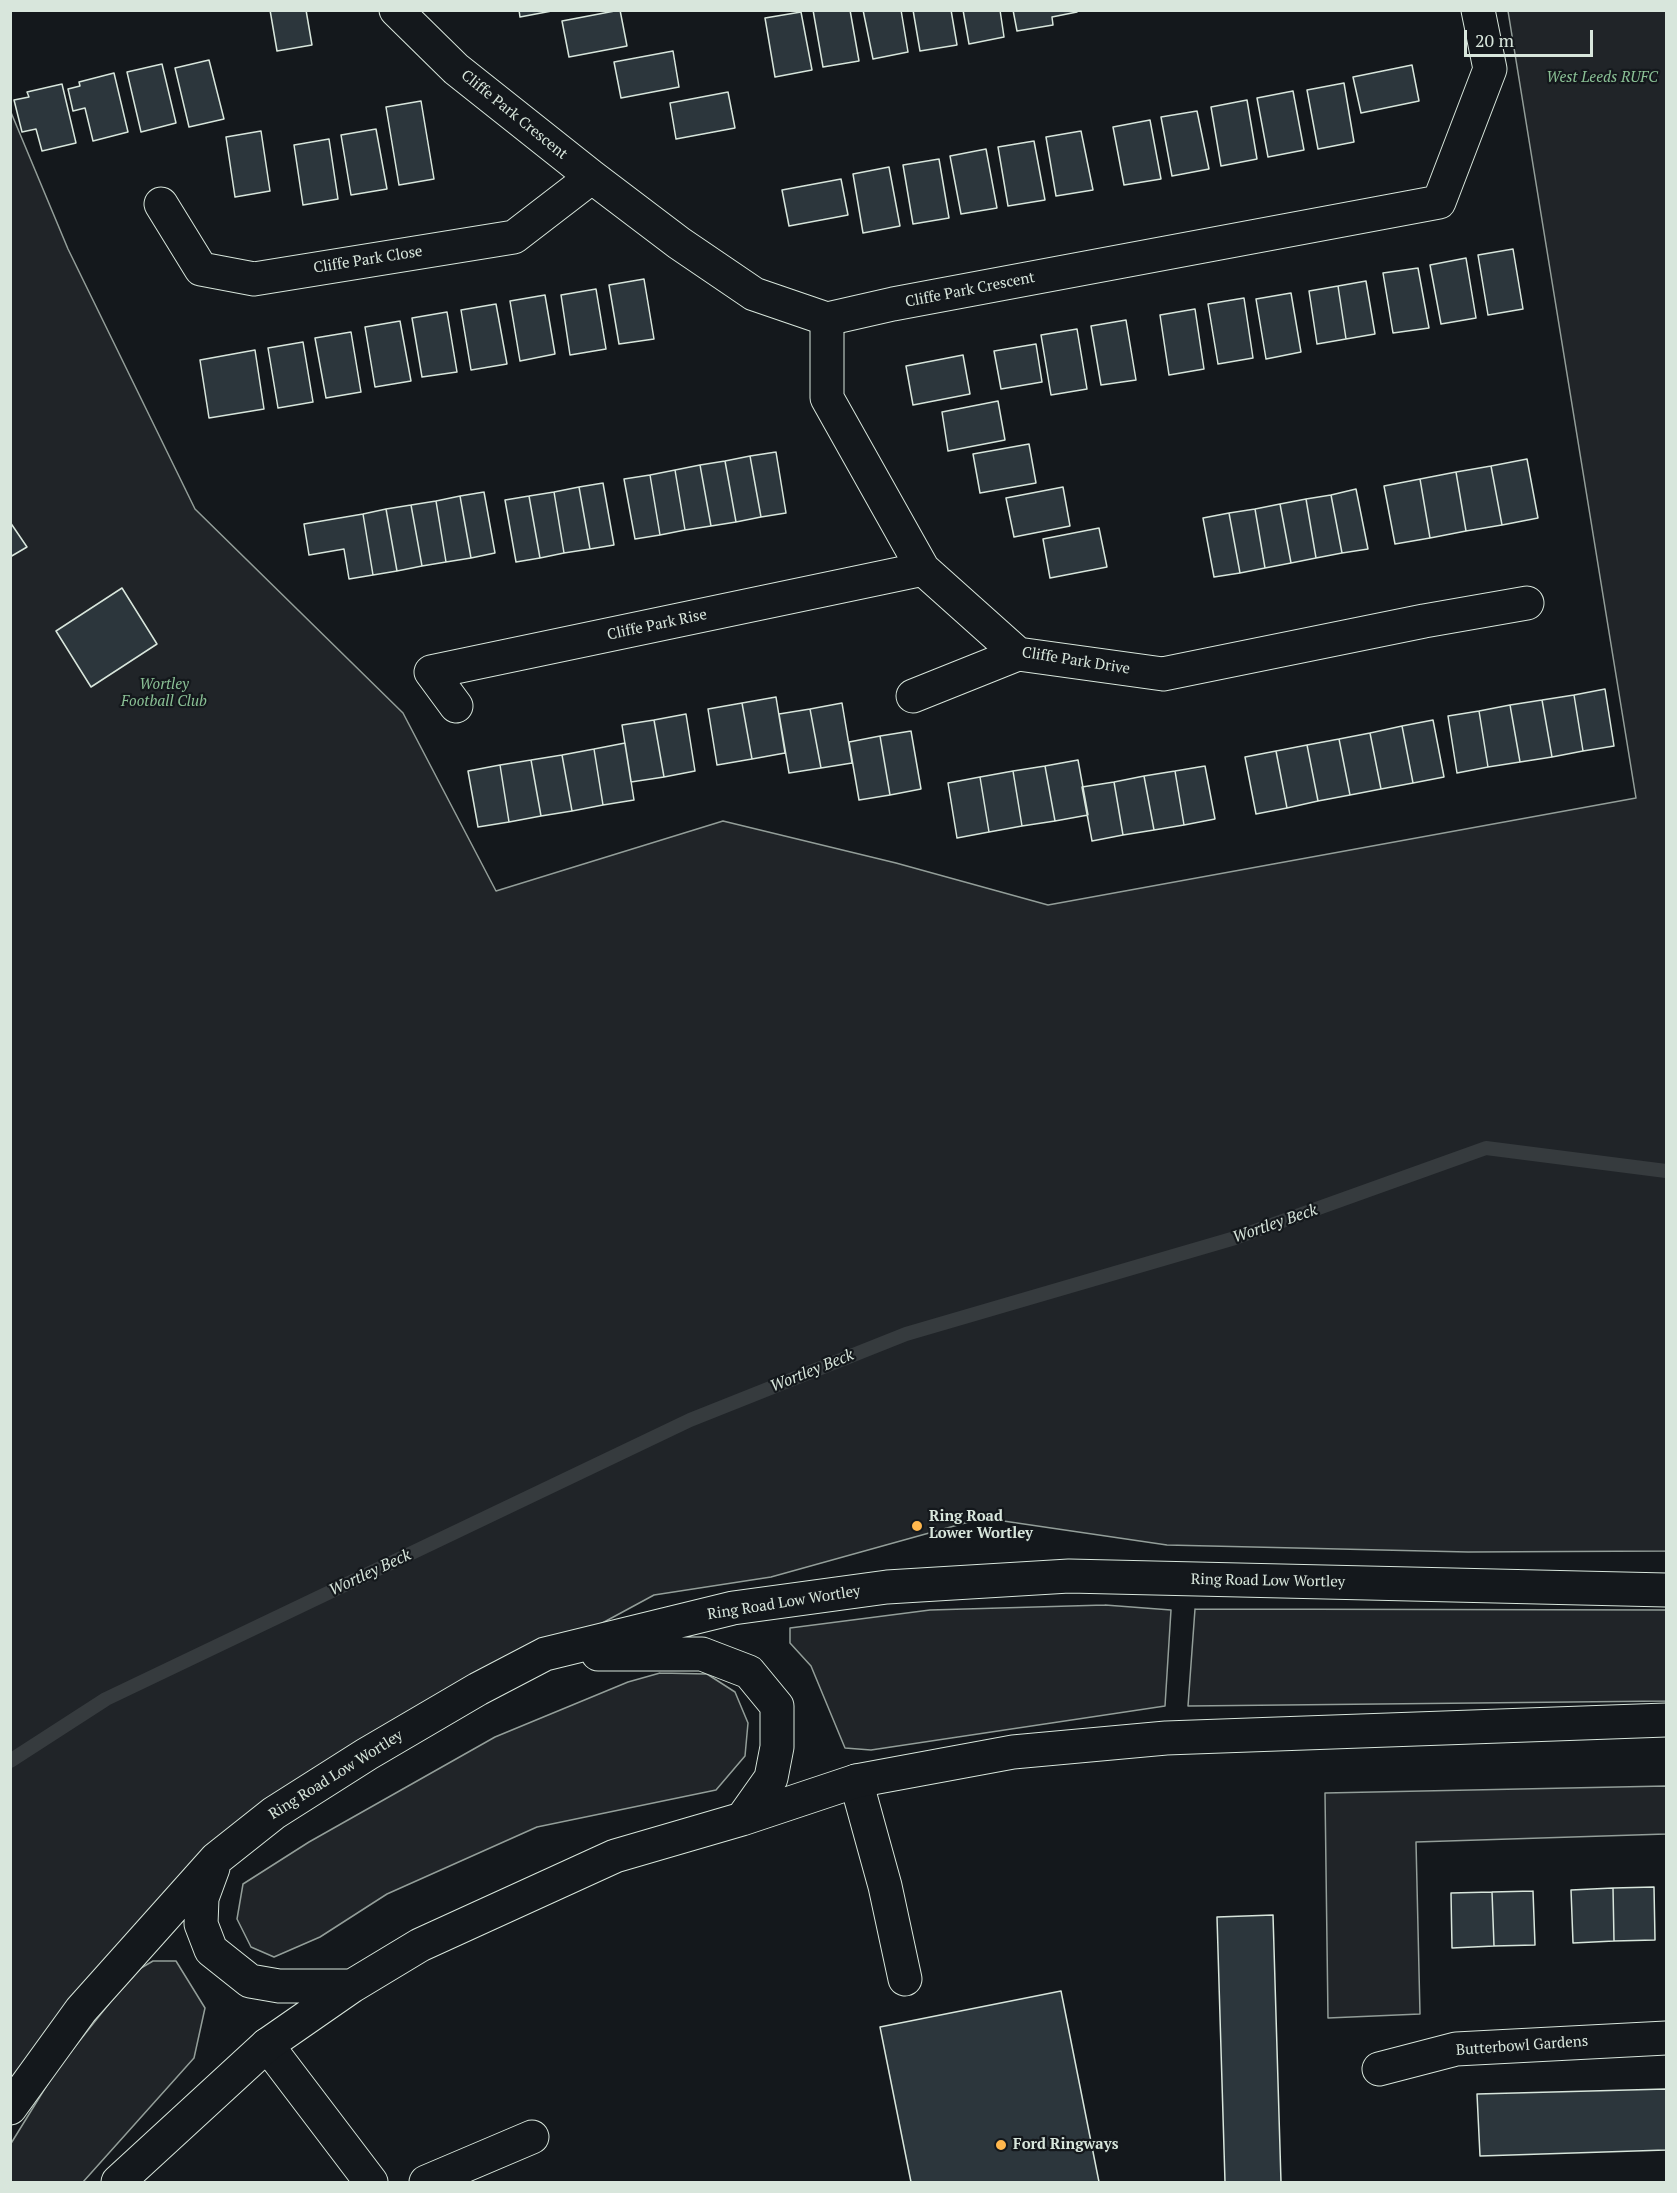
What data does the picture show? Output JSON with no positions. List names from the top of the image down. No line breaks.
{"streets":{"main road":["Cliffe Park Crescent","Cliffe Park Close","Cliffe Park Rise","Cliffe Park Drive","Ring Road Low Wortley","Butterbowl Gardens"]},"crossings":[["Cliffe Park Crescent","Cliffe Park Close"],["Cliffe Park Crescent","Cliffe Park Drive"],["Cliffe Park Rise","Cliffe Park Drive"]],"water":["Wortley Beck"],"parks":["West Leeds RUFC","Wortley Football Club"],"places":["Ring Road Lower Wortley","Ford Ringways"],"scale_bar":"20 m"}
